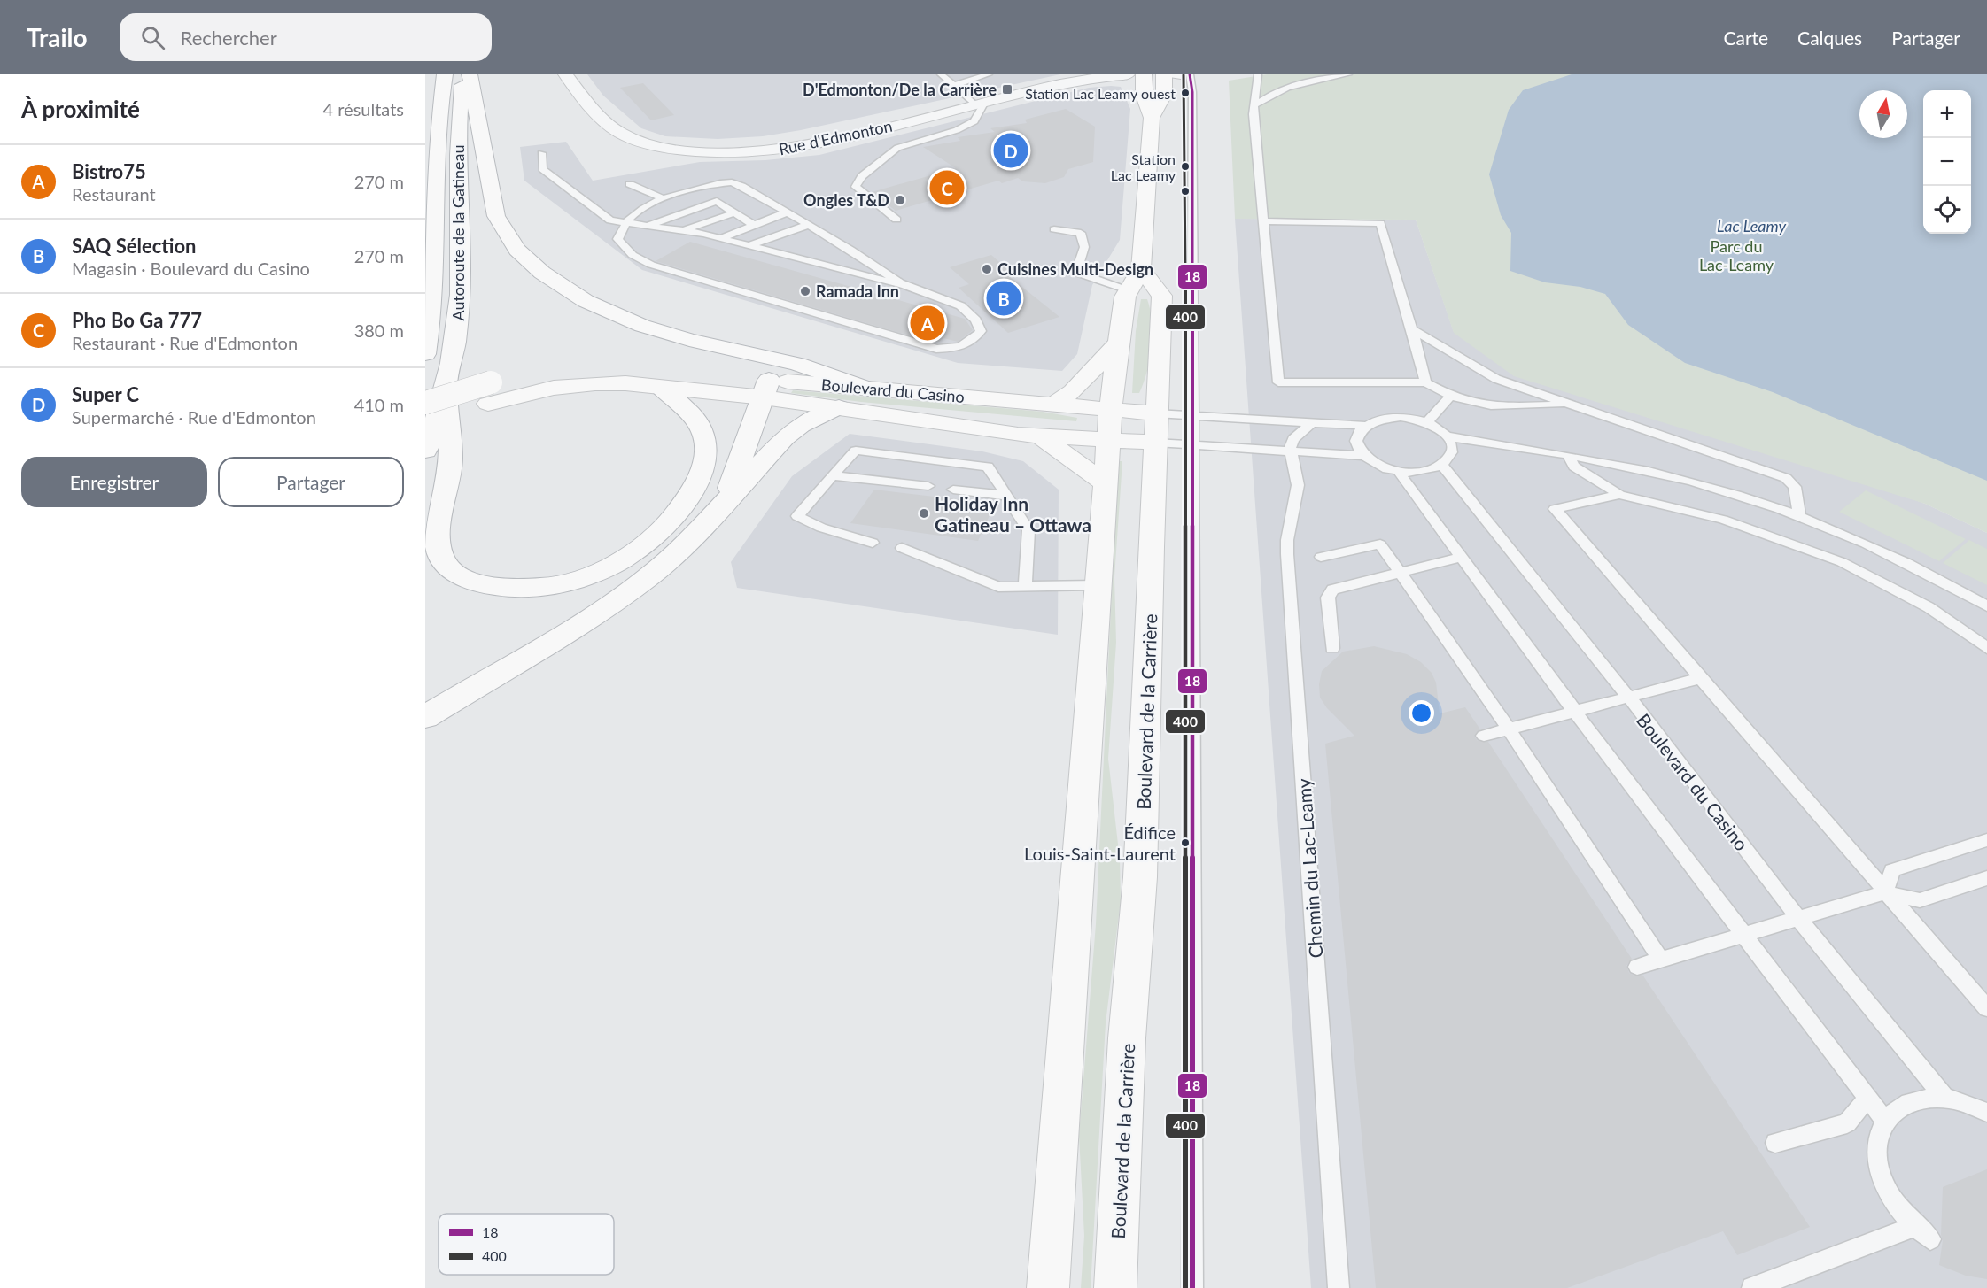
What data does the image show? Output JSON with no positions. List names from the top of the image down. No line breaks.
{"streets":{"main road":["Autoroute de la Gatineau","Boulevard du Casino","Boulevard de la Carrière"],"street":["Rue d'Edmonton"],"lane":["Chemin du Lac-Leamy"]},"crossings":[["Boulevard du Casino","Boulevard de la Carrière"],["Boulevard du Casino","Chemin du Lac-Leamy"]],"water":["Lac Leamy"],"parks":["Parc du Lac-Leamy"],"places":{"transit":["D'Edmonton/De la Carrière"],"other":["Station Lac Leamy ouest","Station Lac Leamy","Ongles T&D","Cuisines Multi-Design","Ramada Inn","Holiday Inn Gatineau – Ottawa","Édifice Louis-Saint-Laurent"]},"lines":["transit line 18","transit line 400"],"legend":["18","400"],"north":"top","page":{"header":"Trailo","search":"Rechercher","nav":["Carte","Calques","Partager"],"heading":["À proximité","4 résultats"],"map_buttons":["+","−"],"pins":["D","C","B","A"],"list":[{"mark":"A","name":"Bistro75","note":"Restaurant","value":"270 m"},{"mark":"B","name":"SAQ Sélection","note":"Magasin · Boulevard du Casino","value":"270 m"},{"mark":"C","name":"Pho Bo Ga 777","note":"Restaurant · Rue d'Edmonton","value":"380 m"},{"mark":"D","name":"Super C","note":"Supermarché · Rue d'Edmonton","value":"410 m"}],"buttons":["Enregistrer","Partager"]}}
